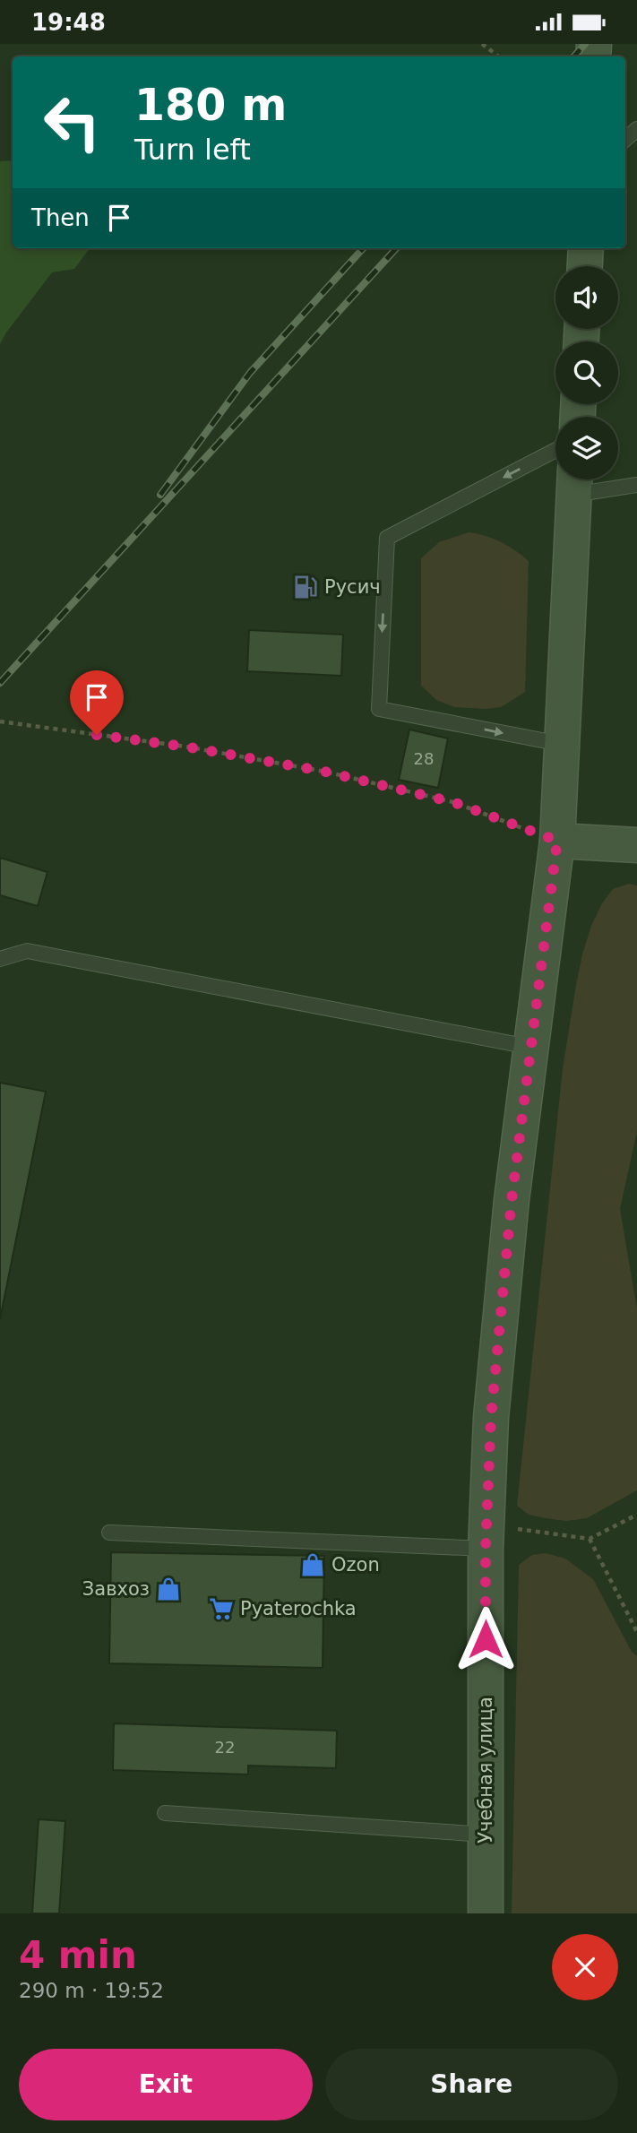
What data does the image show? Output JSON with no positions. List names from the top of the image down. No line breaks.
{"streets":{"street":["Учебная улица"]},"places":{"fuel station":["Русич"],"shop":["Ozon","Завхоз"],"supermarket":["Pyaterochka"]},"house_numbers":["28","22"],"page":{"status":"19:48","turn":["180 m","Turn left"],"then":"Then","heading":["4 min","290 m · 19:52"],"buttons":["Exit","Share"]}}
